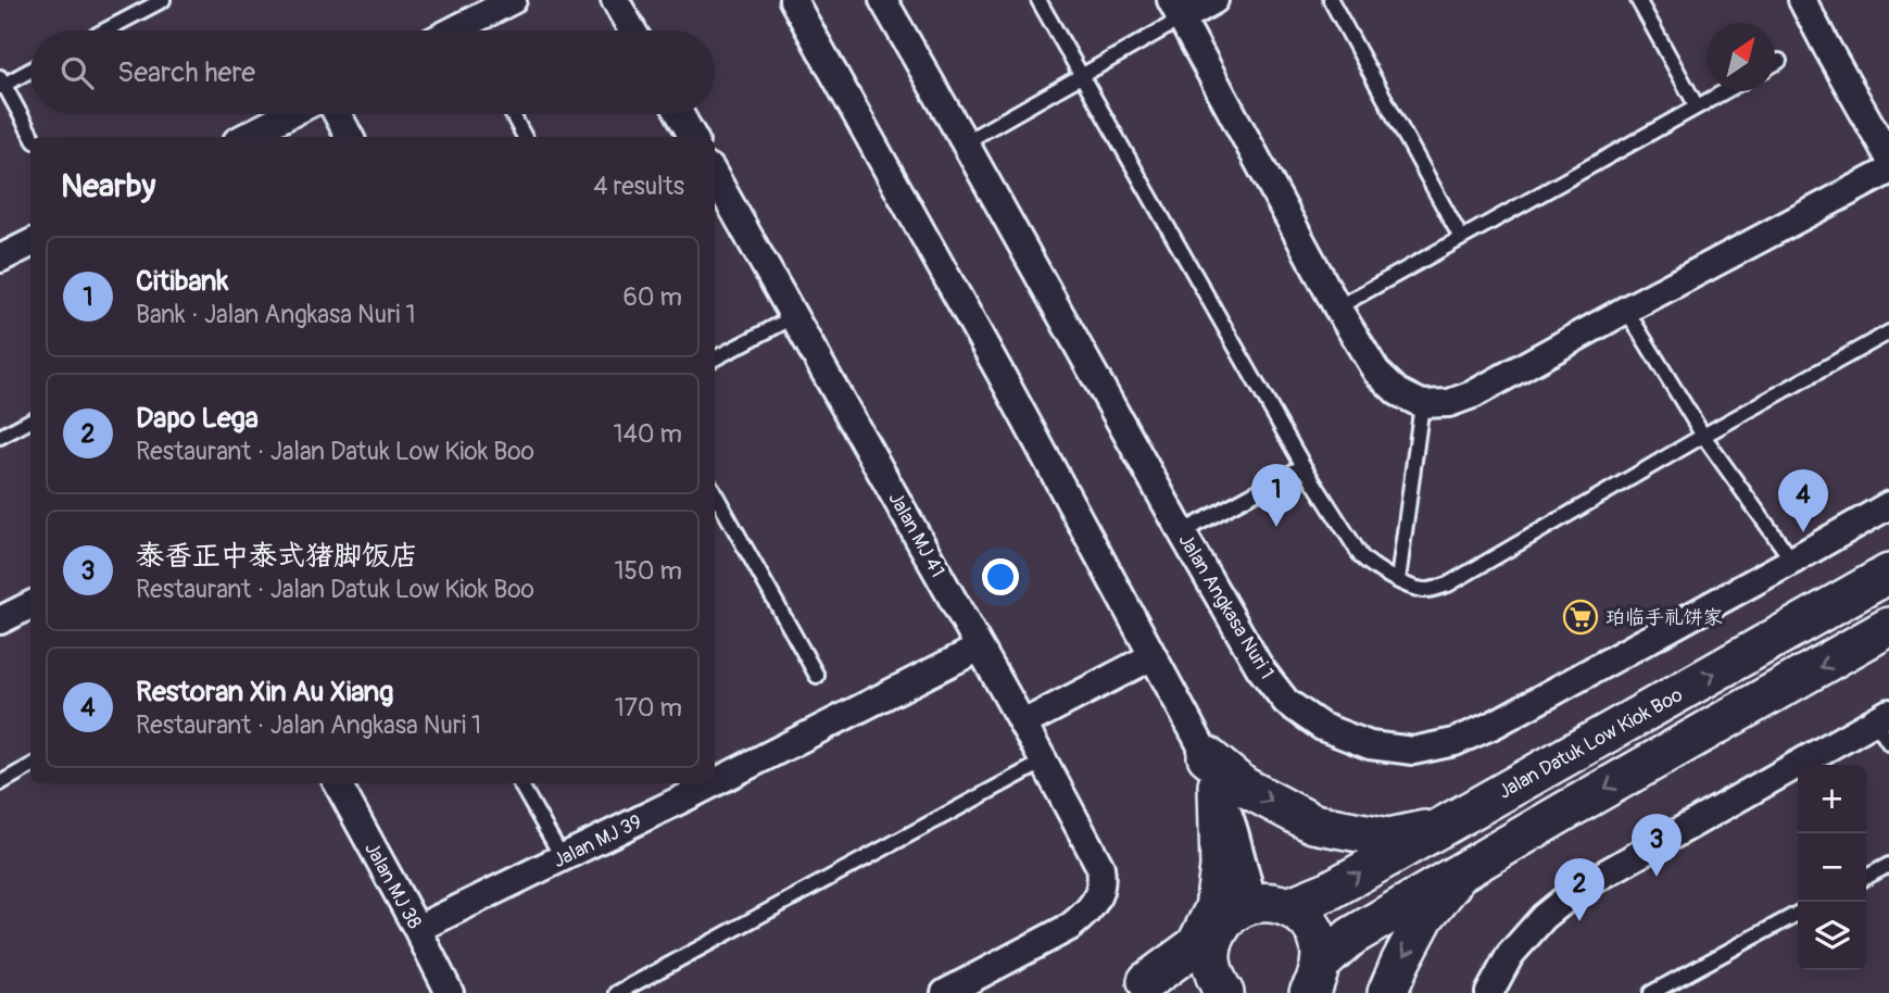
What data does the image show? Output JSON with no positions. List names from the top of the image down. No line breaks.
{"streets":{"main road":["Jalan Datuk Low Kiok Boo"],"street":["Jalan MJ 41","Jalan Angkasa Nuri 1","Jalan MJ 39","Jalan MJ 38"]},"crossings":[["Jalan MJ 41","Jalan MJ 39"],["Jalan MJ 39","Jalan MJ 38"]],"places":{"supermarket":["珀临手礼饼家"]},"north":"top right","page":{"search":"Search here","heading":["Nearby","4 results"],"list":[{"mark":"1","name":"Citibank","note":"Bank · Jalan Angkasa Nuri 1","value":"60 m"},{"mark":"2","name":"Dapo Lega","note":"Restaurant · Jalan Datuk Low Kiok Boo","value":"140 m"},{"mark":"3","name":"泰香正中泰式猪脚饭店","note":"Restaurant · Jalan Datuk Low Kiok Boo","value":"150 m"},{"mark":"4","name":"Restoran Xin Au Xiang","note":"Restaurant · Jalan Angkasa Nuri 1","value":"170 m"}],"pins":["1","4","3","2"],"map_buttons":["+","−"]}}
